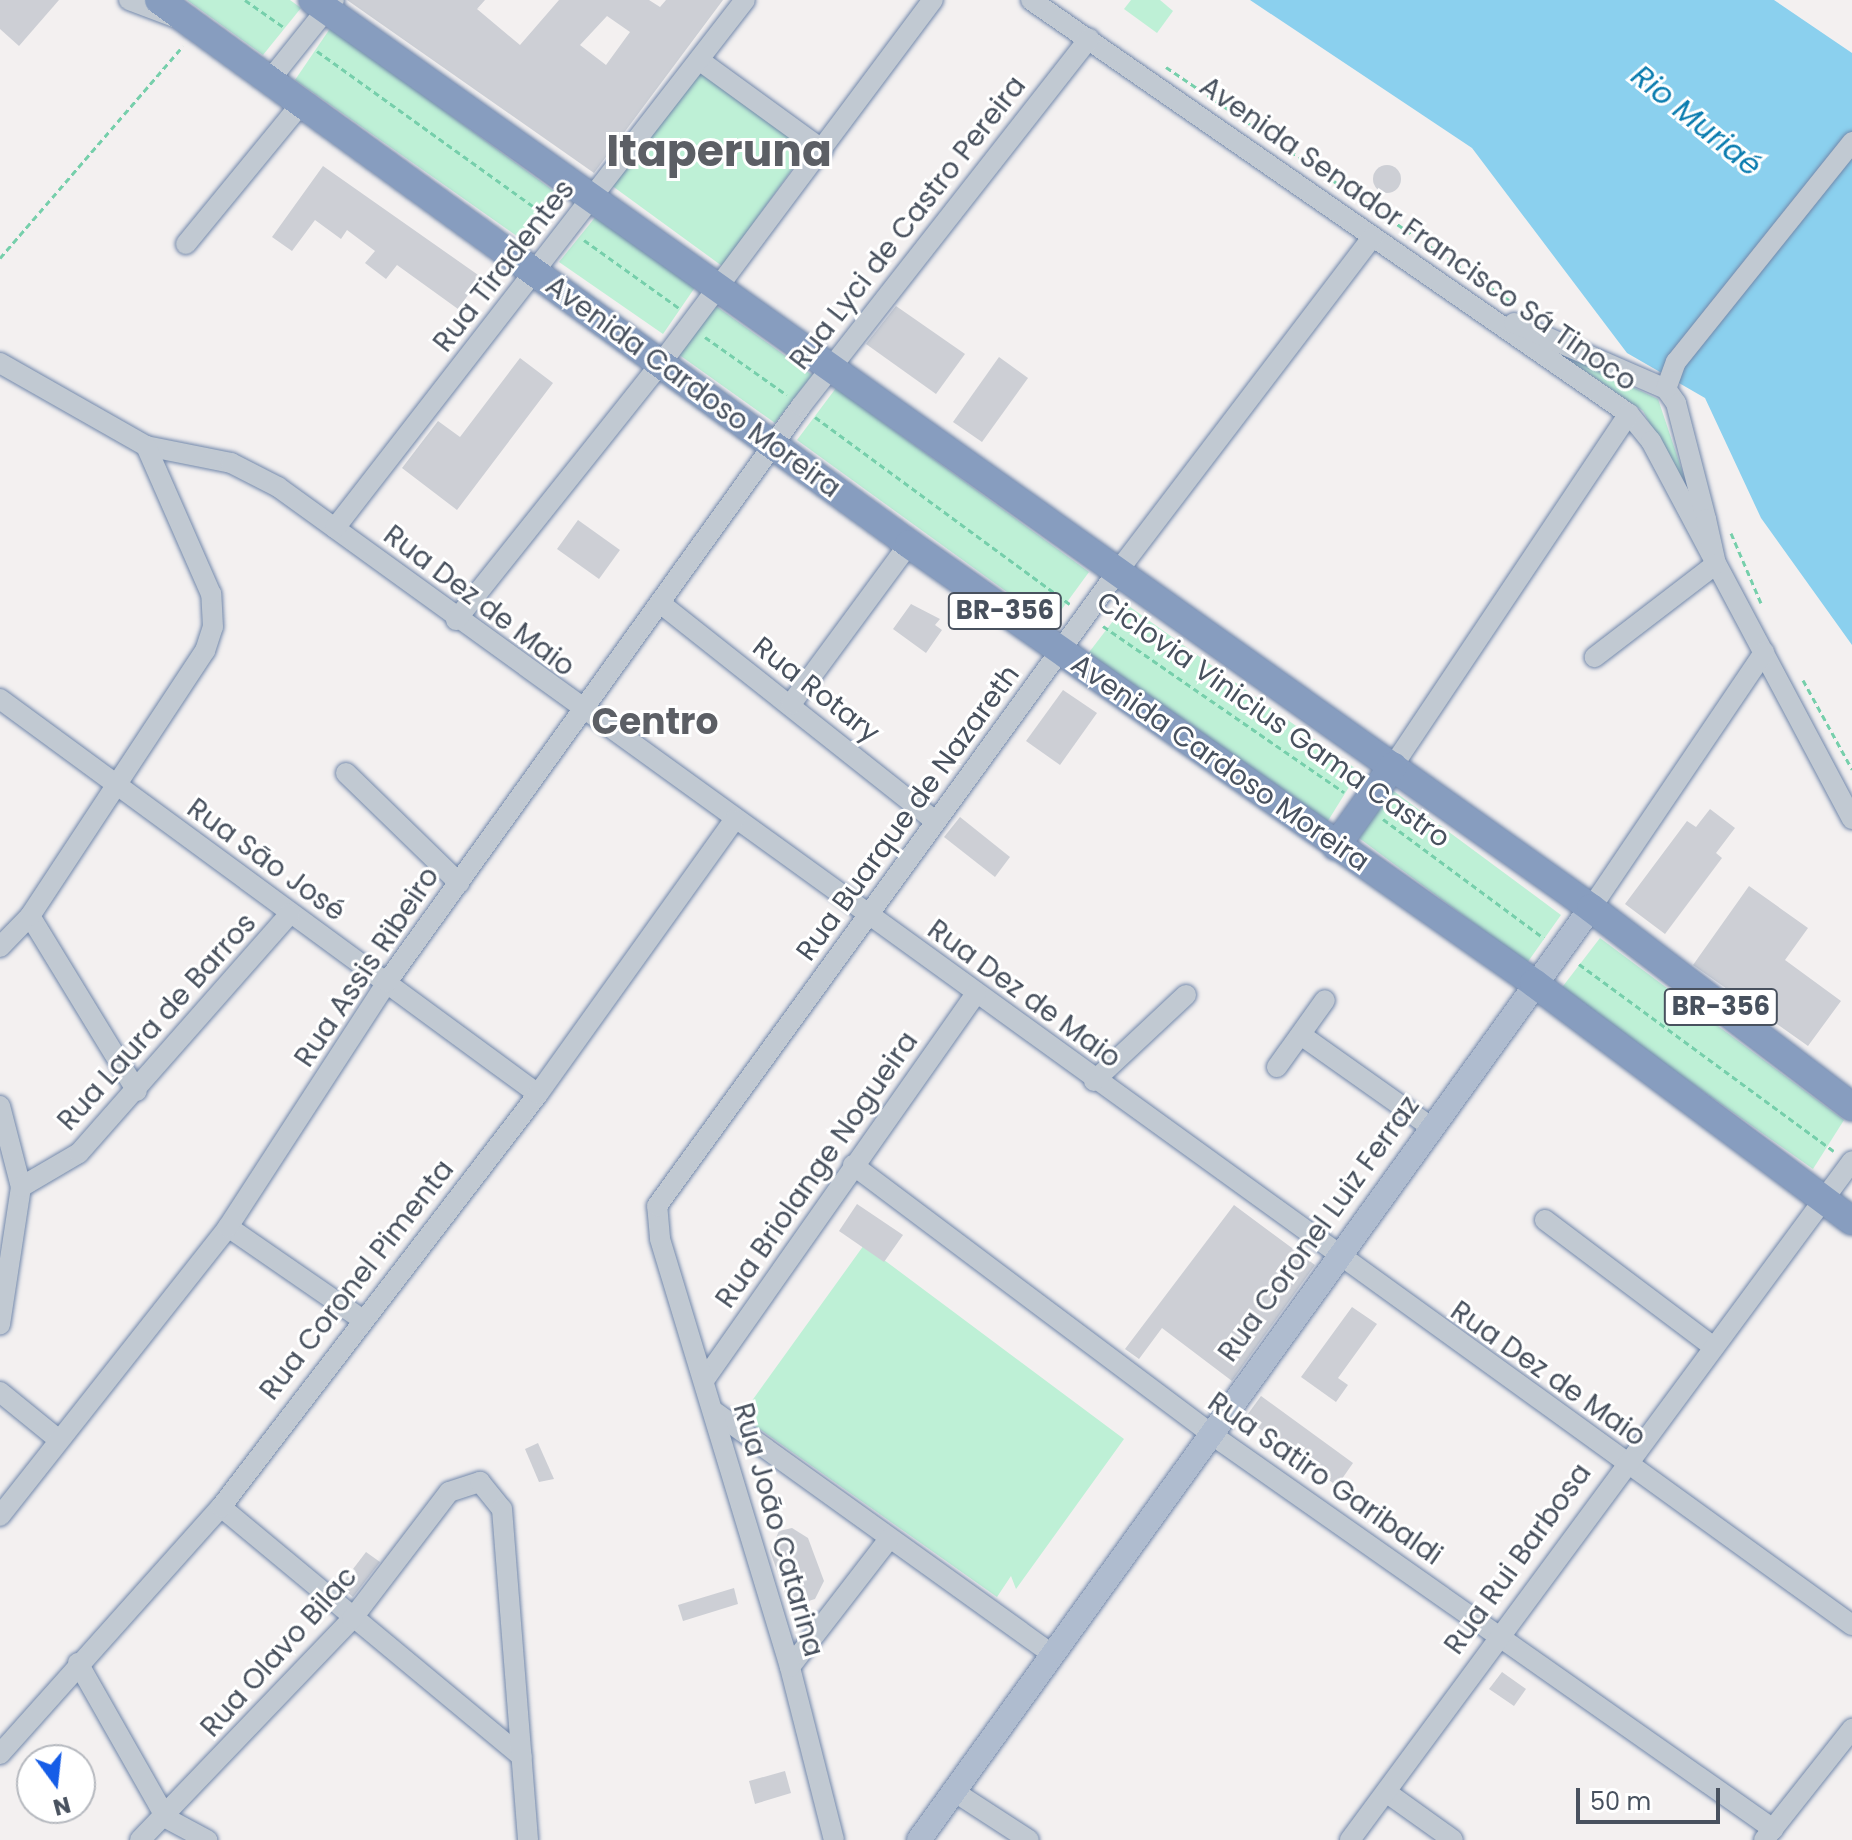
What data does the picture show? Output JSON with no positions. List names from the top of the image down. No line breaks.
{"streets":{"highway":["Avenida Cardoso Moreira","BR-356"],"main road":["Rua Coronel Luiz Ferraz"],"street":["Rua Lyci de Castro Pereira","Avenida Senador Francisco Sá Tinoco","Rua Tiradentes","Rua Dez de Maio","Rua Rotary","Rua Buarque de Nazareth","Rua São José","Rua Assis Ribeiro","Rua Laura de Barros","Rua Briolange Nogueira","Rua Coronel Pimenta","Rua Satiro Garibaldi","Rua João Catarina","Rua Rui Barbosa","Rua Olavo Bilac"],"path":["Ciclovia Vinicius Gama Castro"]},"crossings":[["Rua Lyci de Castro Pereira","Avenida Senador Francisco Sá Tinoco"],["Rua Lyci de Castro Pereira","Avenida Cardoso Moreira"],["Rua Lyci de Castro Pereira","BR-356"],["Rua Lyci de Castro Pereira","Ciclovia Vinicius Gama Castro"],["Rua Lyci de Castro Pereira","Rua Assis Ribeiro"],["Avenida Senador Francisco Sá Tinoco","Rua Buarque de Nazareth"],["Avenida Senador Francisco Sá Tinoco","Rua Coronel Luiz Ferraz"],["Rua Tiradentes","Avenida Cardoso Moreira"],["Rua Tiradentes","Rua Dez de Maio"],["Rua Tiradentes","BR-356"],["Rua Tiradentes","Ciclovia Vinicius Gama Castro"],["Avenida Cardoso Moreira","Rua Buarque de Nazareth"],["Avenida Cardoso Moreira","Rua Assis Ribeiro"],["Avenida Cardoso Moreira","Rua Coronel Luiz Ferraz"],["Avenida Cardoso Moreira","Rua Rui Barbosa"],["Rua Dez de Maio","Rua Buarque de Nazareth"],["Rua Dez de Maio","Rua Assis Ribeiro"],["Rua Dez de Maio","Rua Briolange Nogueira"],["Rua Dez de Maio","Rua Coronel Luiz Ferraz"],["Rua Dez de Maio","Rua Coronel Pimenta"],["Rua Dez de Maio","Rua Rui Barbosa"],["BR-356","Rua Buarque de Nazareth"],["BR-356","Rua Coronel Luiz Ferraz"],["Rua Rotary","Rua Buarque de Nazareth"],["Rua Rotary","Rua Assis Ribeiro"],["Ciclovia Vinicius Gama Castro","Rua Buarque de Nazareth"],["Ciclovia Vinicius Gama Castro","Rua Coronel Luiz Ferraz"],["Ciclovia Vinicius Gama Castro","Rua Rui Barbosa"],["Rua Buarque de Nazareth","Rua João Catarina"],["Rua São José","Rua Assis Ribeiro"],["Rua São José","Rua Laura de Barros"],["Rua São José","Rua Coronel Pimenta"],["Rua Briolange Nogueira","Rua Satiro Garibaldi"],["Rua Briolange Nogueira","Rua João Catarina"],["Rua Coronel Luiz Ferraz","Rua Satiro Garibaldi"],["Rua Satiro Garibaldi","Rua Rui Barbosa"]],"districts":["Itaperuna","Centro"],"water":["Rio Muriaé"],"scale_bar":"50 m","north":"bottom"}
